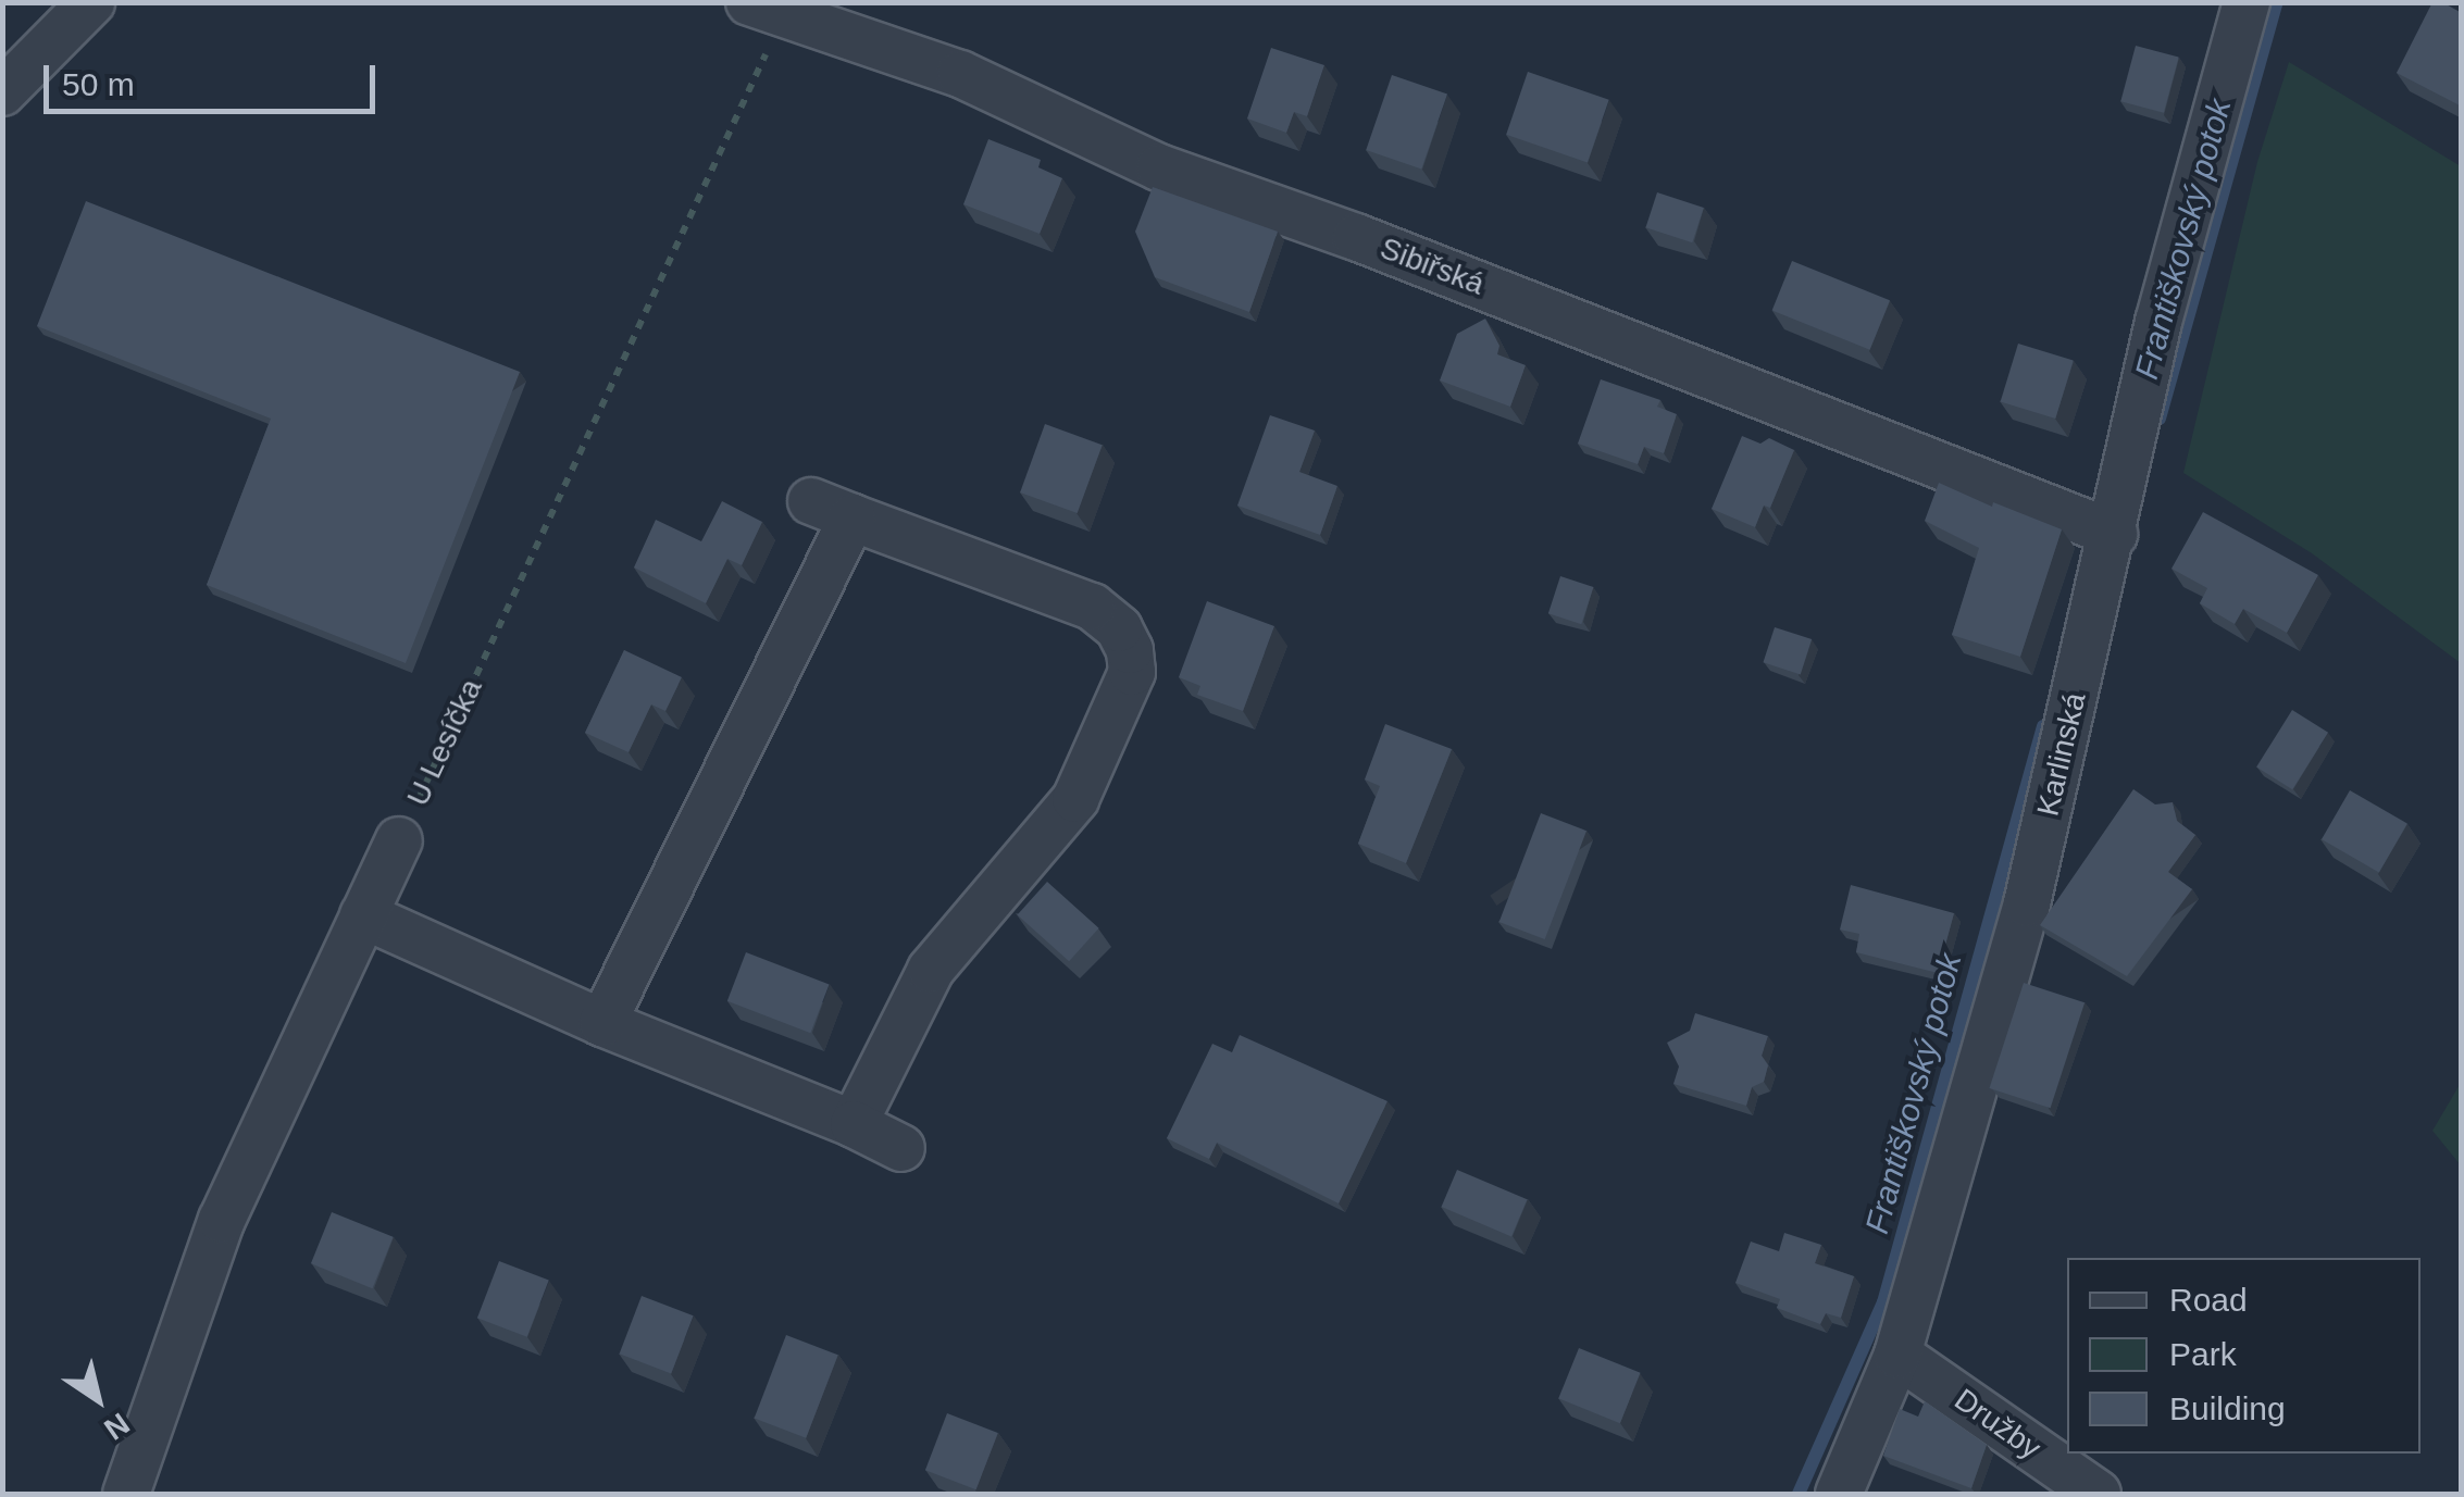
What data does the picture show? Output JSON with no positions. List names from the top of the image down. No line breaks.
{"streets":{"street":["Sibiřská","U Lesíčka","Karlinská","Družby"]},"crossings":[["Sibiřská","U Lesíčka"],["Sibiřská","Karlinská"],["Karlinská","Družby"]],"water":["Františkovský potok"],"legend":["Road","Park","Building"],"scale_bar":"50 m","north":"bottom right"}
